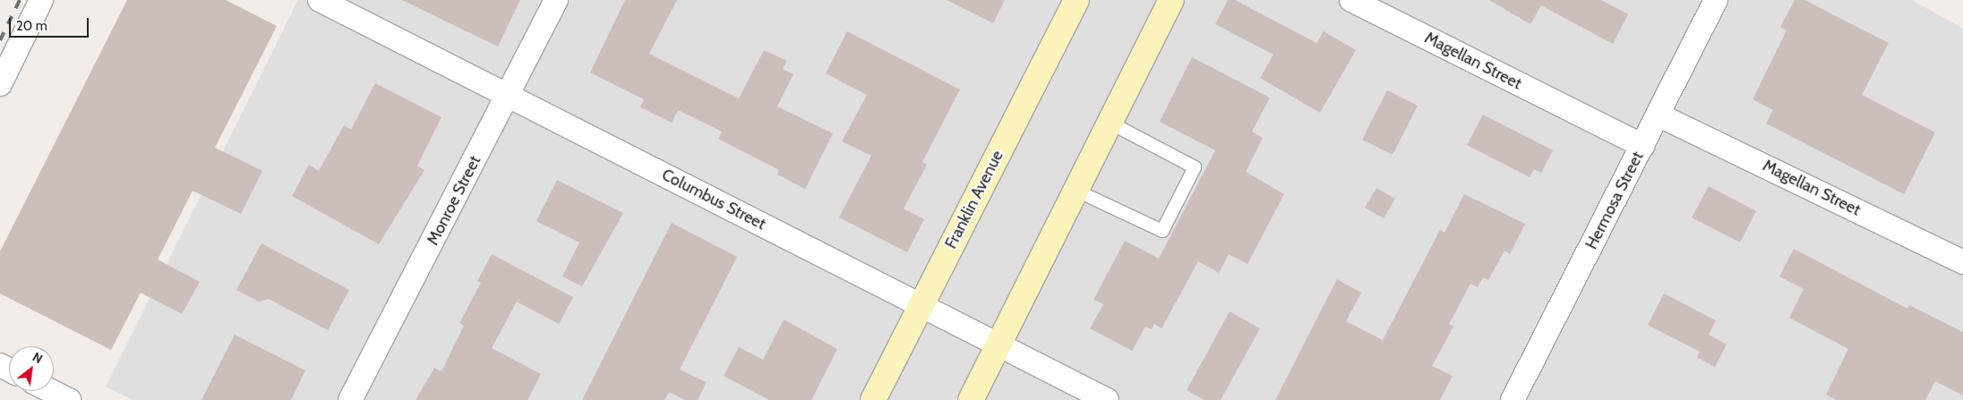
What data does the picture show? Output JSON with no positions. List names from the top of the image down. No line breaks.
{"streets":{"main road":["Franklin Avenue"],"street":["Magellan Street","Columbus Street","Monroe Street","Hermosa Street"]},"crossings":[["Magellan Street","Hermosa Street"],["Columbus Street","Franklin Avenue"],["Columbus Street","Monroe Street"]],"scale_bar":"20 m","north":"top right"}
